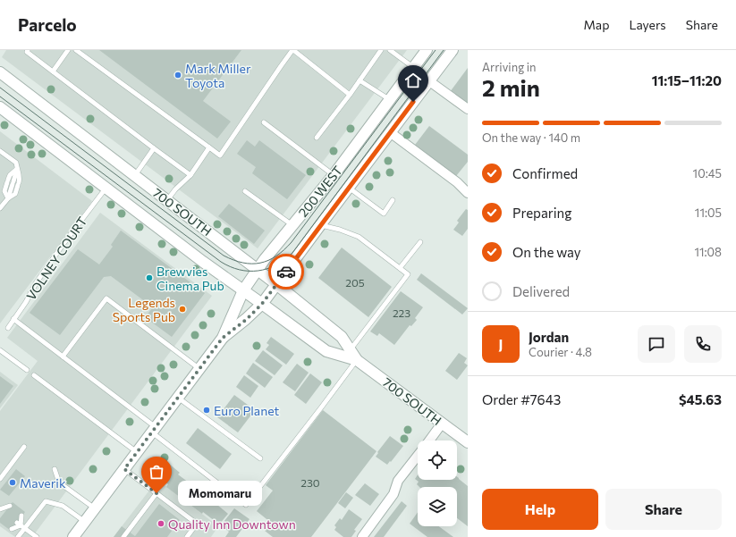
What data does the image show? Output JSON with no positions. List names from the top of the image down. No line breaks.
{"streets":{"street":["200 WEST","700 SOUTH"],"lane":["VOLNEY COURT"]},"crossings":[["200 WEST","700 SOUTH"],["700 SOUTH","VOLNEY COURT"]],"places":["Mark Miller Toyota","Brewvies Cinema Pub","Legends Sports Pub","Euro Planet","Maverik","Momomaru","Quality Inn Downtown"],"house_numbers":["205","223","230"],"page":{"header":"Parcelo","nav":["Map","Layers","Share"],"heading":["2 min","Arriving in","11:15–11:20"],"panel":["Jordan","Courier · 4.8","Order #7643","$45.63"],"bar":"On the way · 140 m","list":[["Confirmed","10:45"],["Preparing","11:05"],["On the way","11:08"],"Delivered"],"round":"J","bubble":"Momomaru","buttons":["Help","Share"]}}
